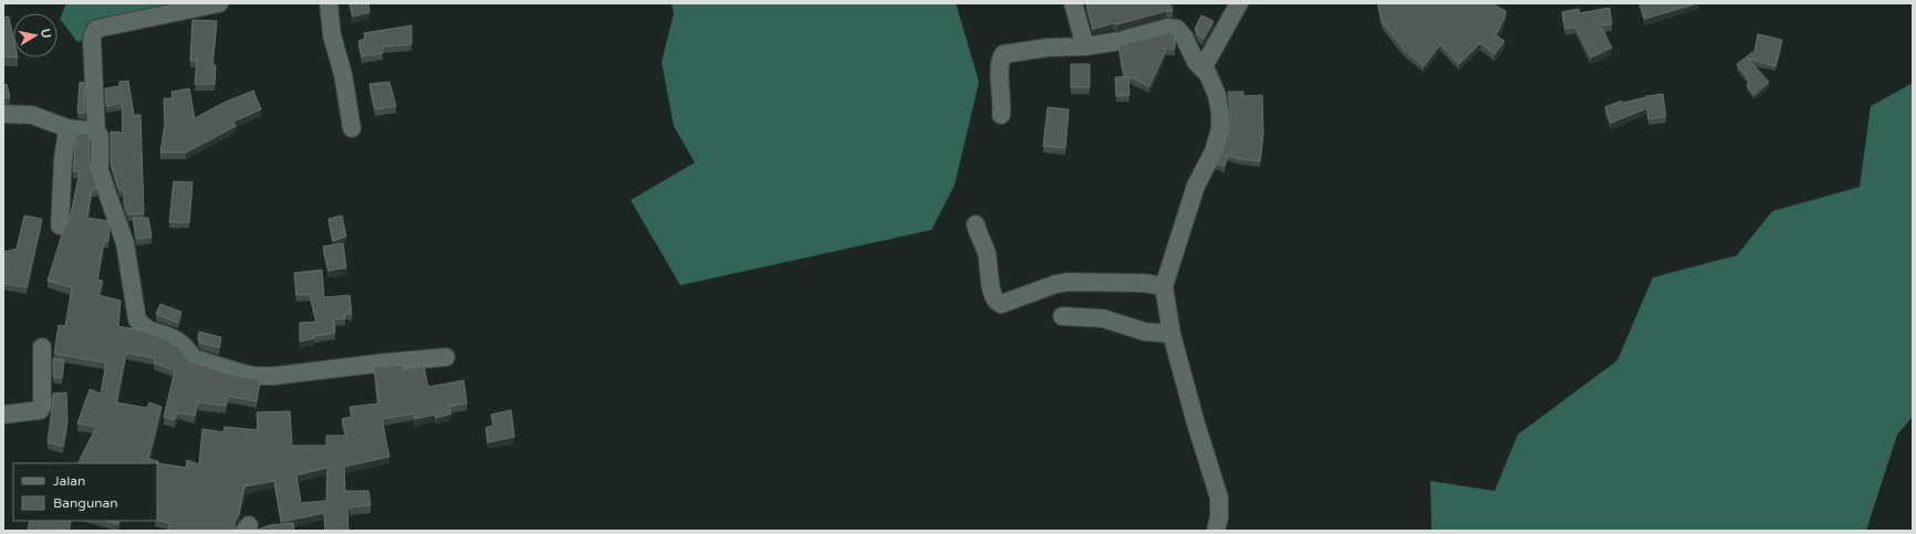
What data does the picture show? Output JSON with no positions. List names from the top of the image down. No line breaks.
{"legend":["Jalan","Bangunan"],"north":"right"}
